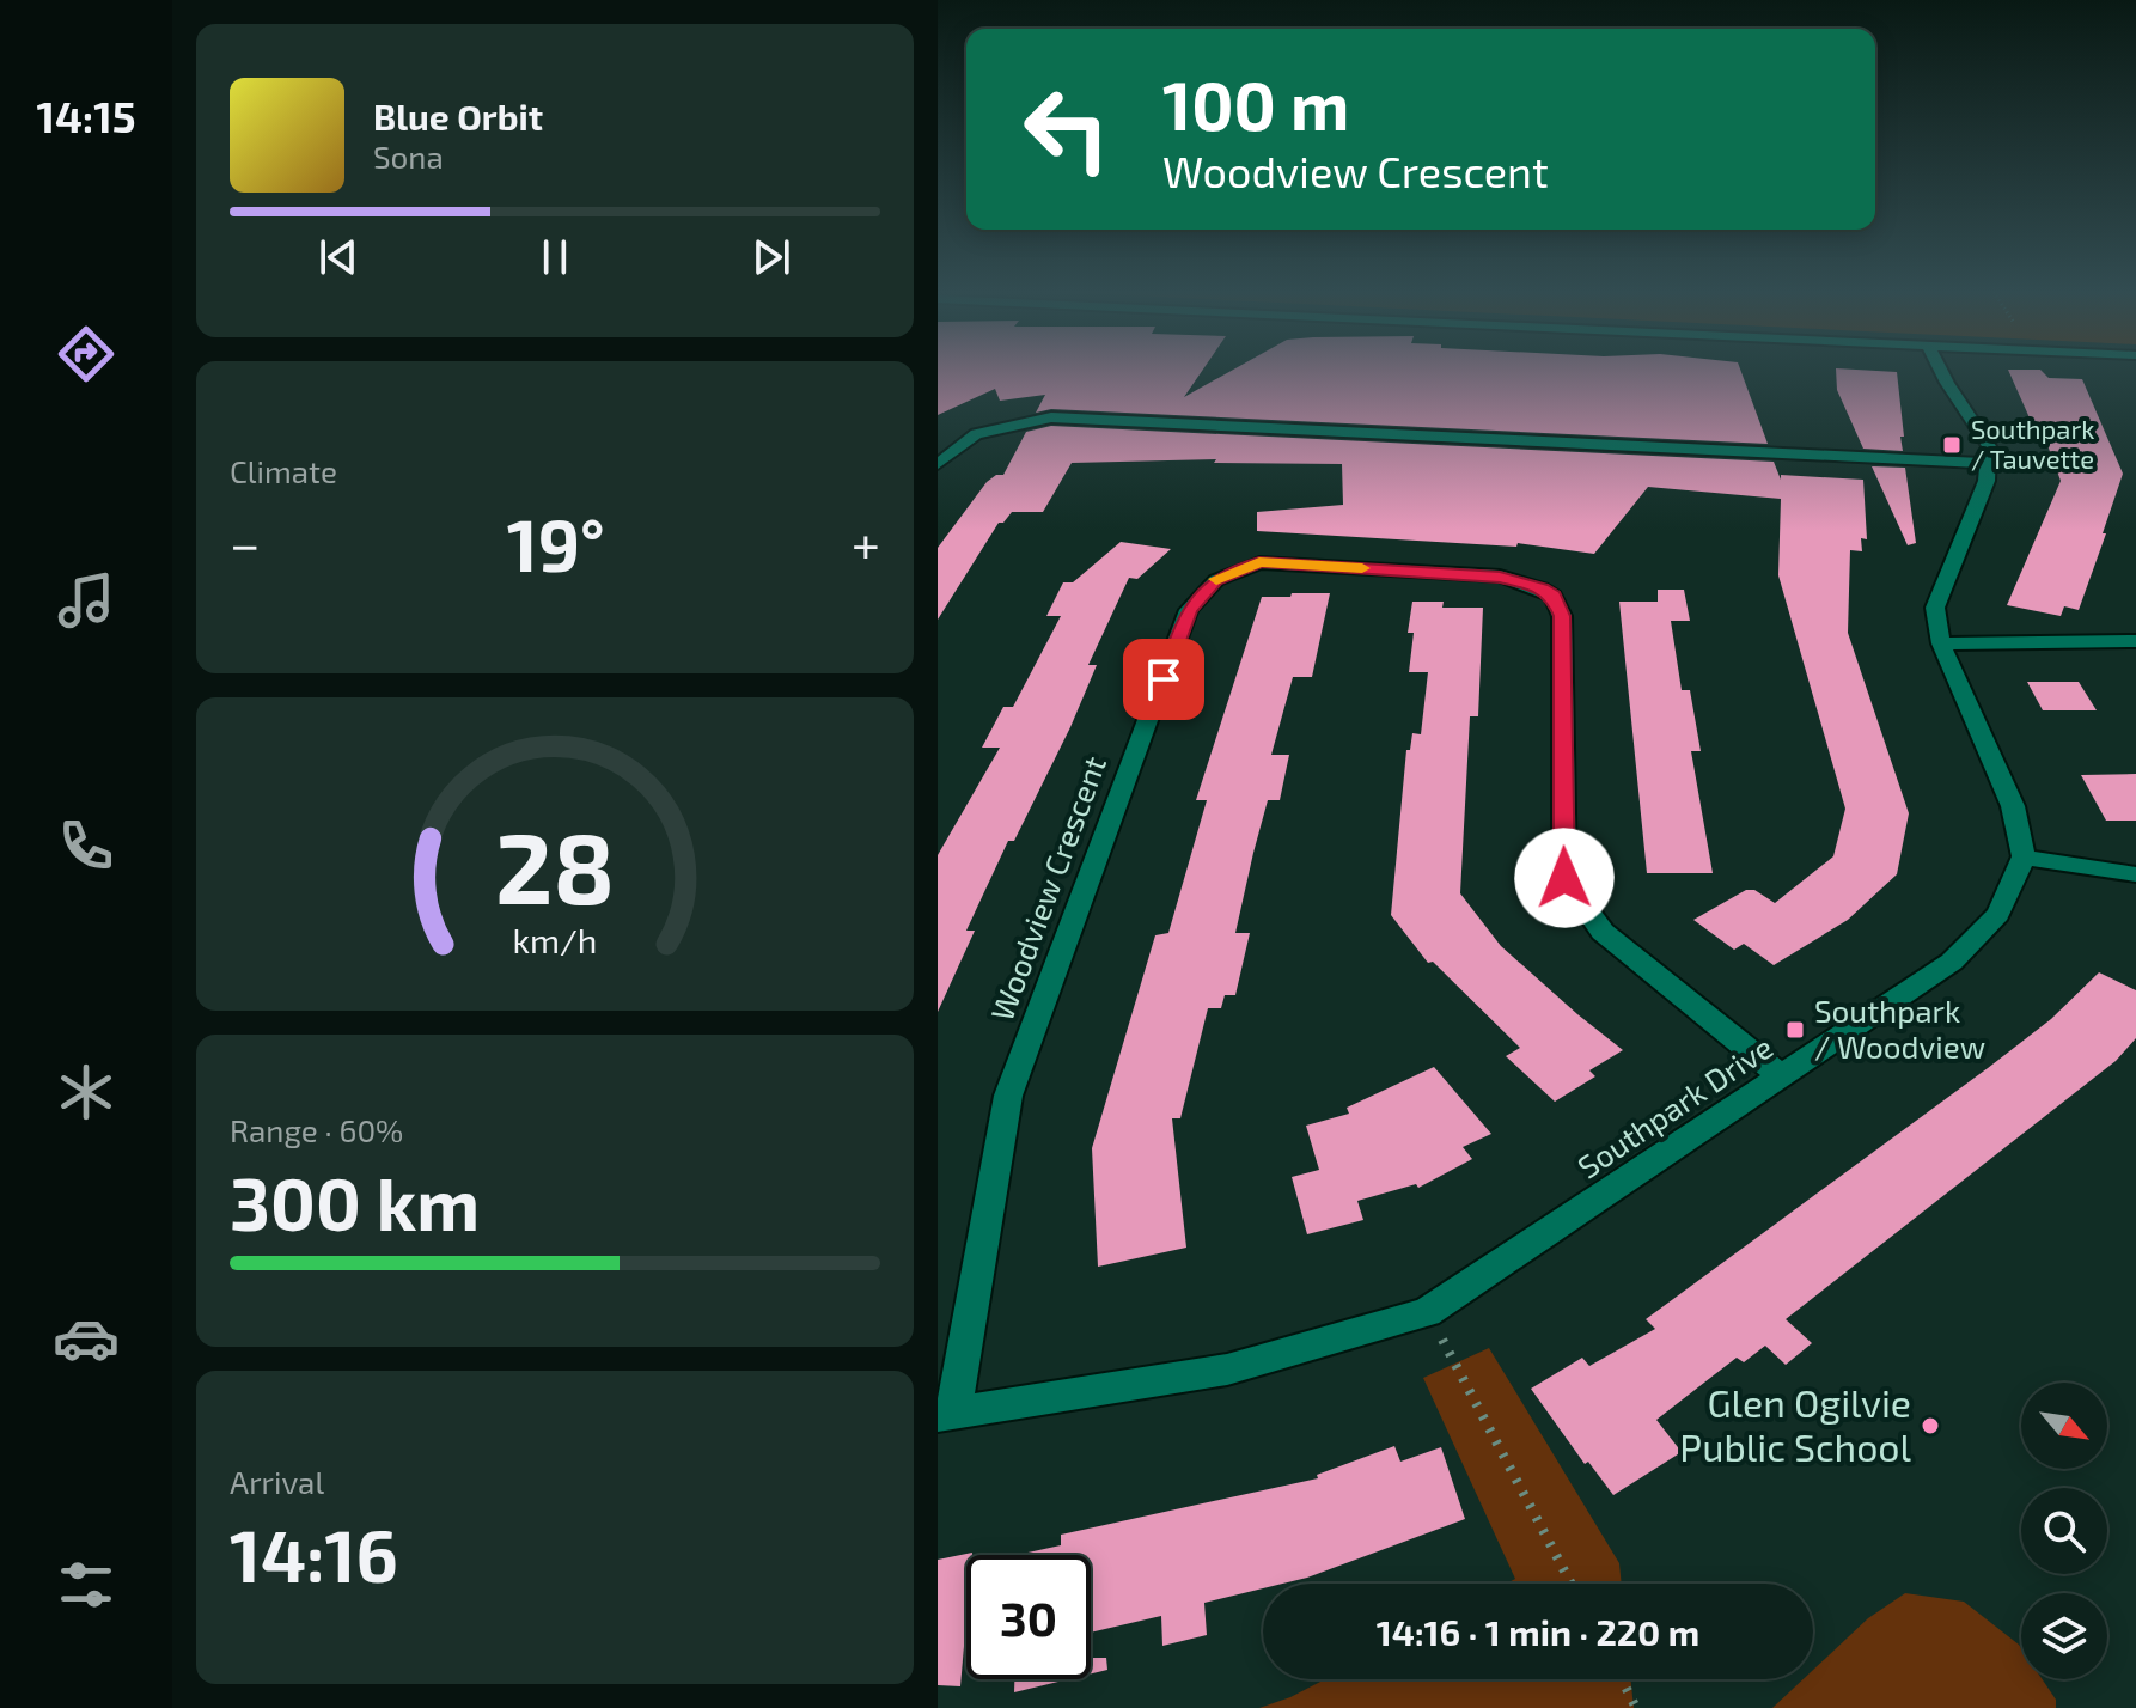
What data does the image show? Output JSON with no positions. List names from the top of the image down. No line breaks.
{"streets":{"street":["Woodview Crescent","Southpark Drive"]},"crossings":[["Woodview Crescent","Southpark Drive"]],"places":{"transit":["Southpark / Tauvette","Southpark / Woodview"],"other":["Glen Ogilvie Public School"]},"north":"bottom right","page":{"tabs":"14:15","turn":["100 m","Woodview Crescent"],"song":["Blue Orbit","Sona"],"tile":["Climate",["Range · 60%","300 km"],["Arrival","14:16"]],"heat":["−","19°","+"],"limit":"30","trip":"14:16 · 1 min · 220 m","gauge":["28","km/h"]}}
